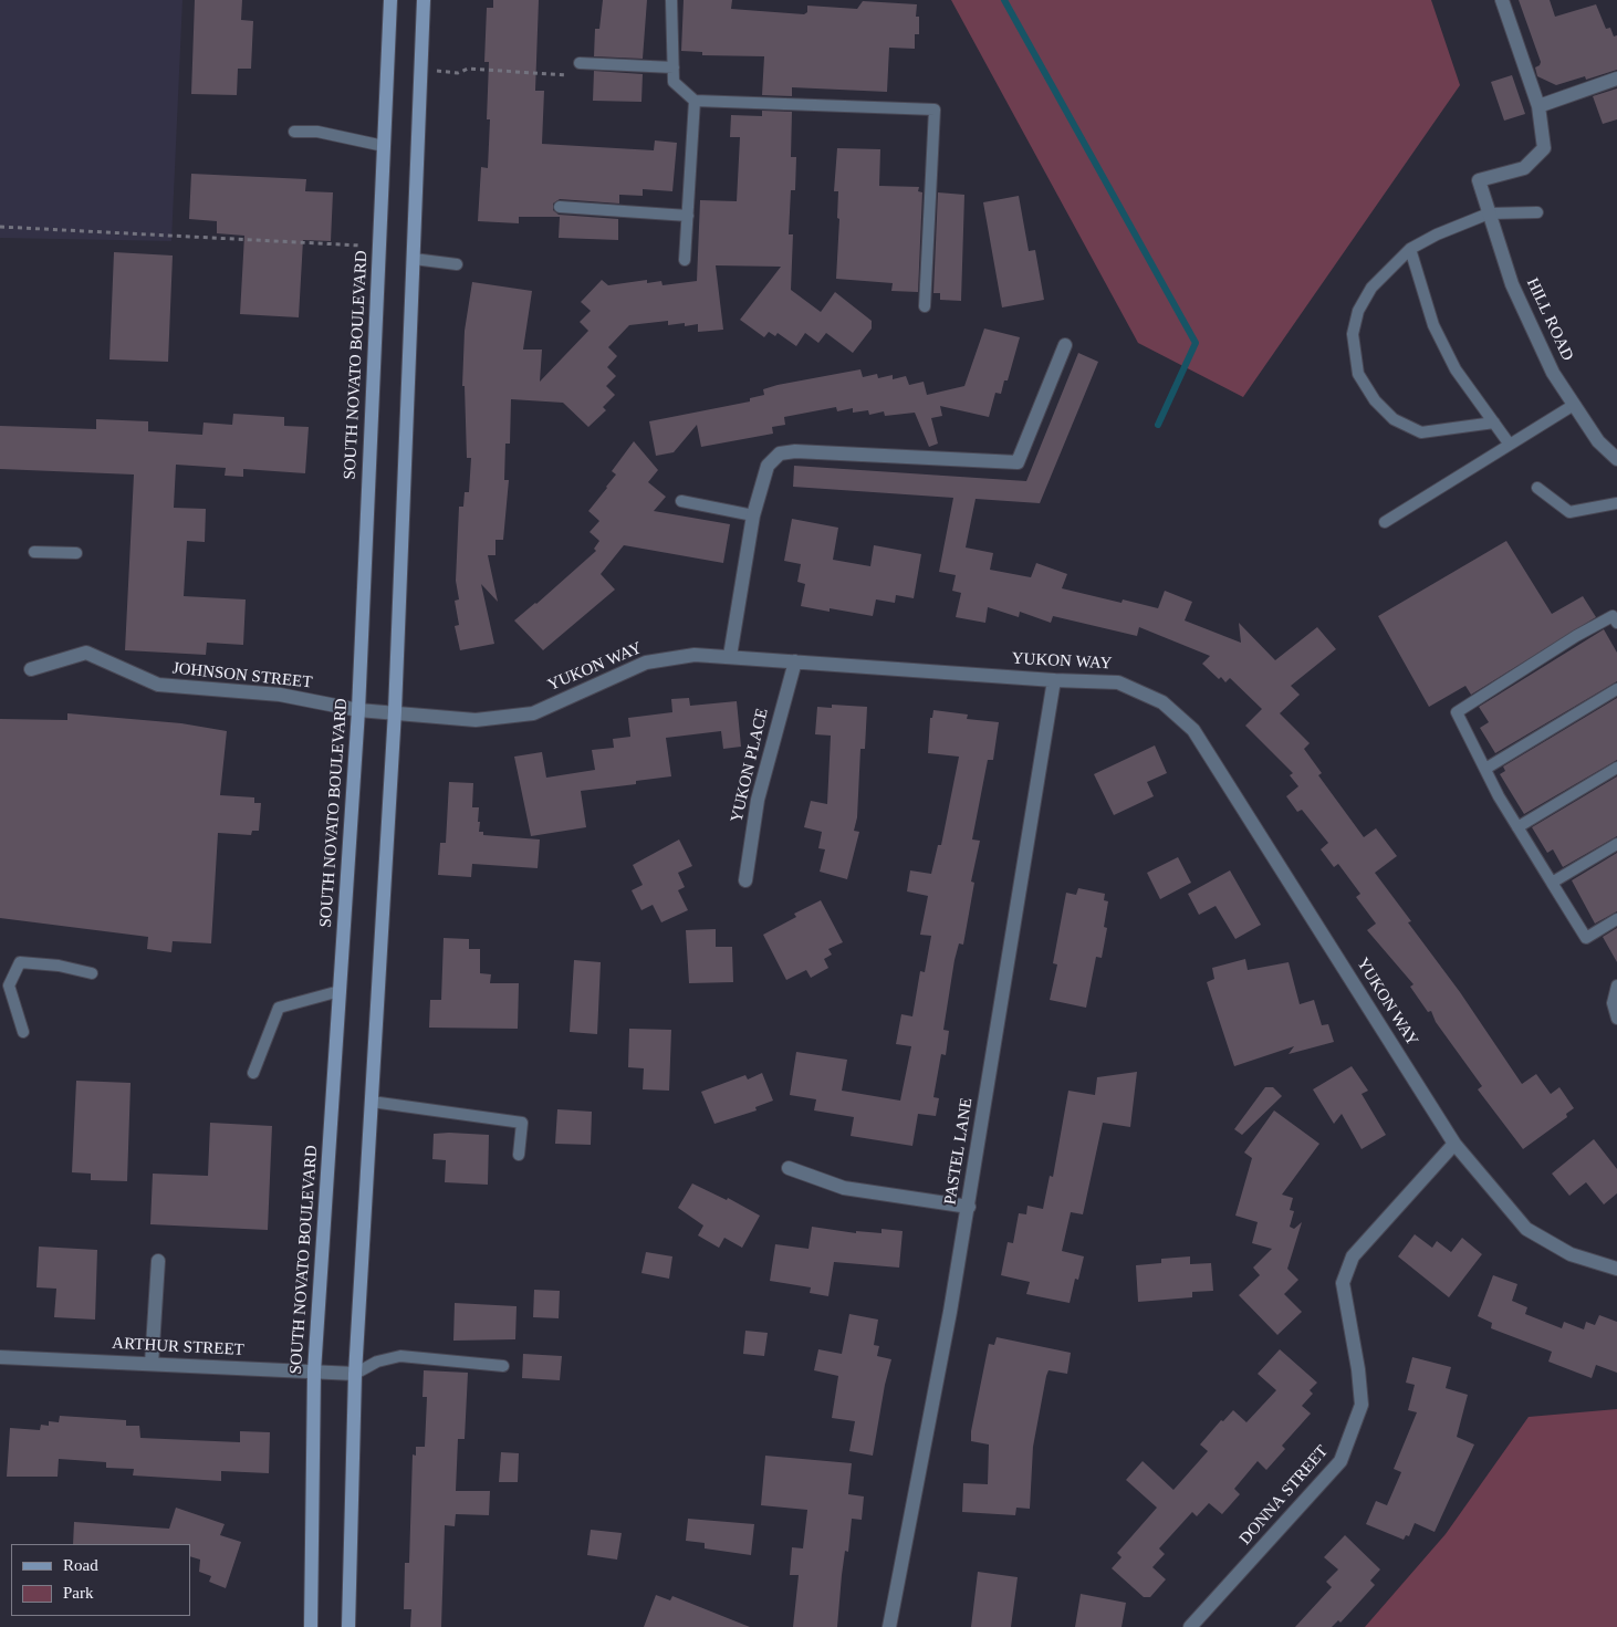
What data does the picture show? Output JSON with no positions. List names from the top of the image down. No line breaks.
{"streets":{"main road":["SOUTH NOVATO BOULEVARD"],"street":["HILL ROAD","YUKON WAY","JOHNSON STREET","YUKON PLACE","PASTEL LANE","ARTHUR STREET","DONNA STREET"]},"crossings":[["SOUTH NOVATO BOULEVARD","YUKON WAY"],["SOUTH NOVATO BOULEVARD","JOHNSON STREET"],["SOUTH NOVATO BOULEVARD","ARTHUR STREET"],["YUKON WAY","JOHNSON STREET"],["YUKON WAY","YUKON PLACE"],["YUKON WAY","PASTEL LANE"],["YUKON WAY","DONNA STREET"]],"legend":["Road","Park"]}
